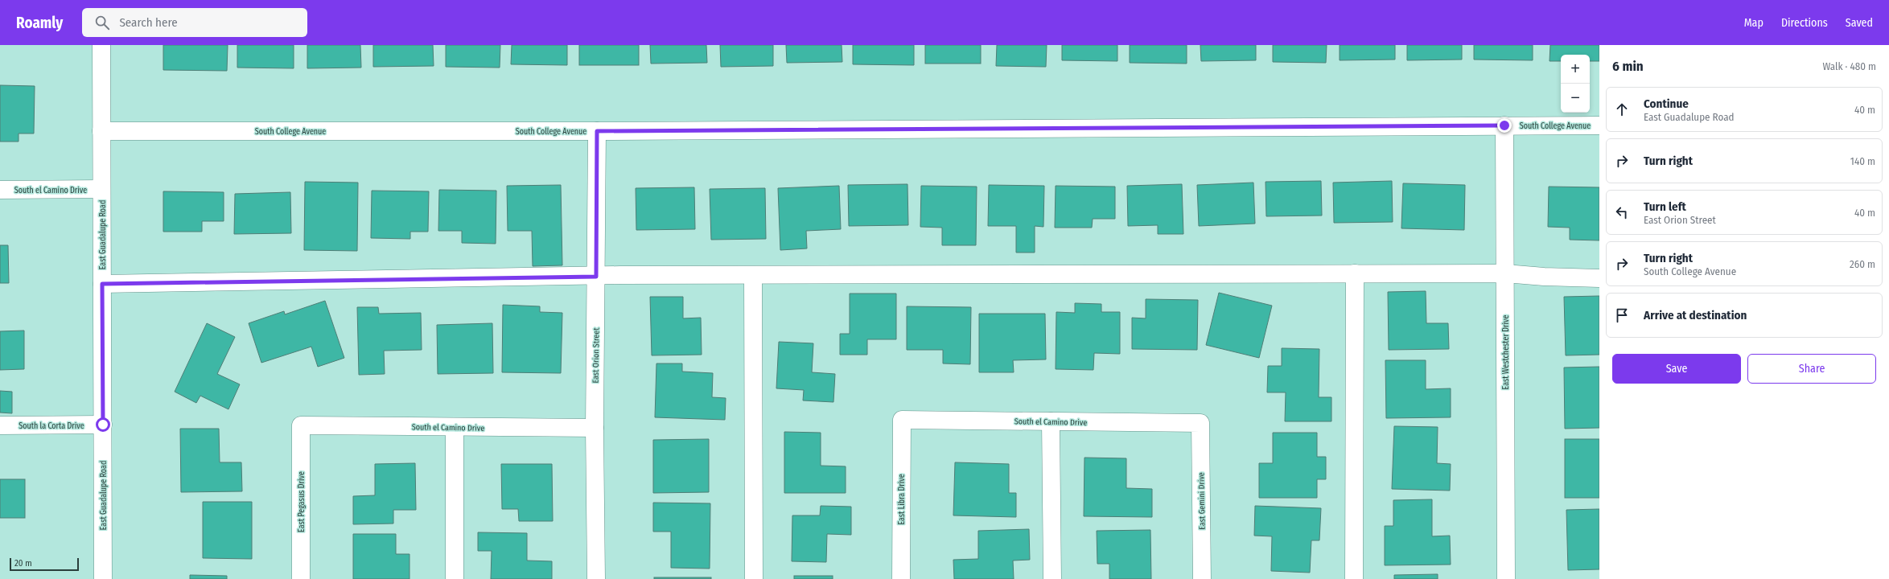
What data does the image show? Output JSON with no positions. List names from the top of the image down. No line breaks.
{"streets":{"street":["South College Avenue","South el Camino Drive","East Guadalupe Road","East Westchester Drive","East Orion Street","South la Corta Drive","East Libra Drive","East Gemini Drive","East Pegasus Drive"]},"crossings":[["South College Avenue","East Guadalupe Road"],["South College Avenue","East Westchester Drive"],["South College Avenue","East Orion Street"],["South el Camino Drive","East Guadalupe Road"],["South el Camino Drive","East Orion Street"],["South el Camino Drive","East Libra Drive"],["South el Camino Drive","East Gemini Drive"],["South el Camino Drive","East Pegasus Drive"],["East Guadalupe Road","South la Corta Drive"]],"scale_bar":"20 m","page":{"header":"Roamly","search":"Search here","nav":["Map","Directions","Saved"],"heading":["6 min","Walk · 480 m"],"map_buttons":["+","−"],"list":[["Continue","East Guadalupe Road","40 m"],["Turn right","140 m"],["Turn left","East Orion Street","40 m"],["Turn right","South College Avenue","260 m"],"Arrive at destination"],"buttons":["Save","Share"],"scale":"20 m"}}
